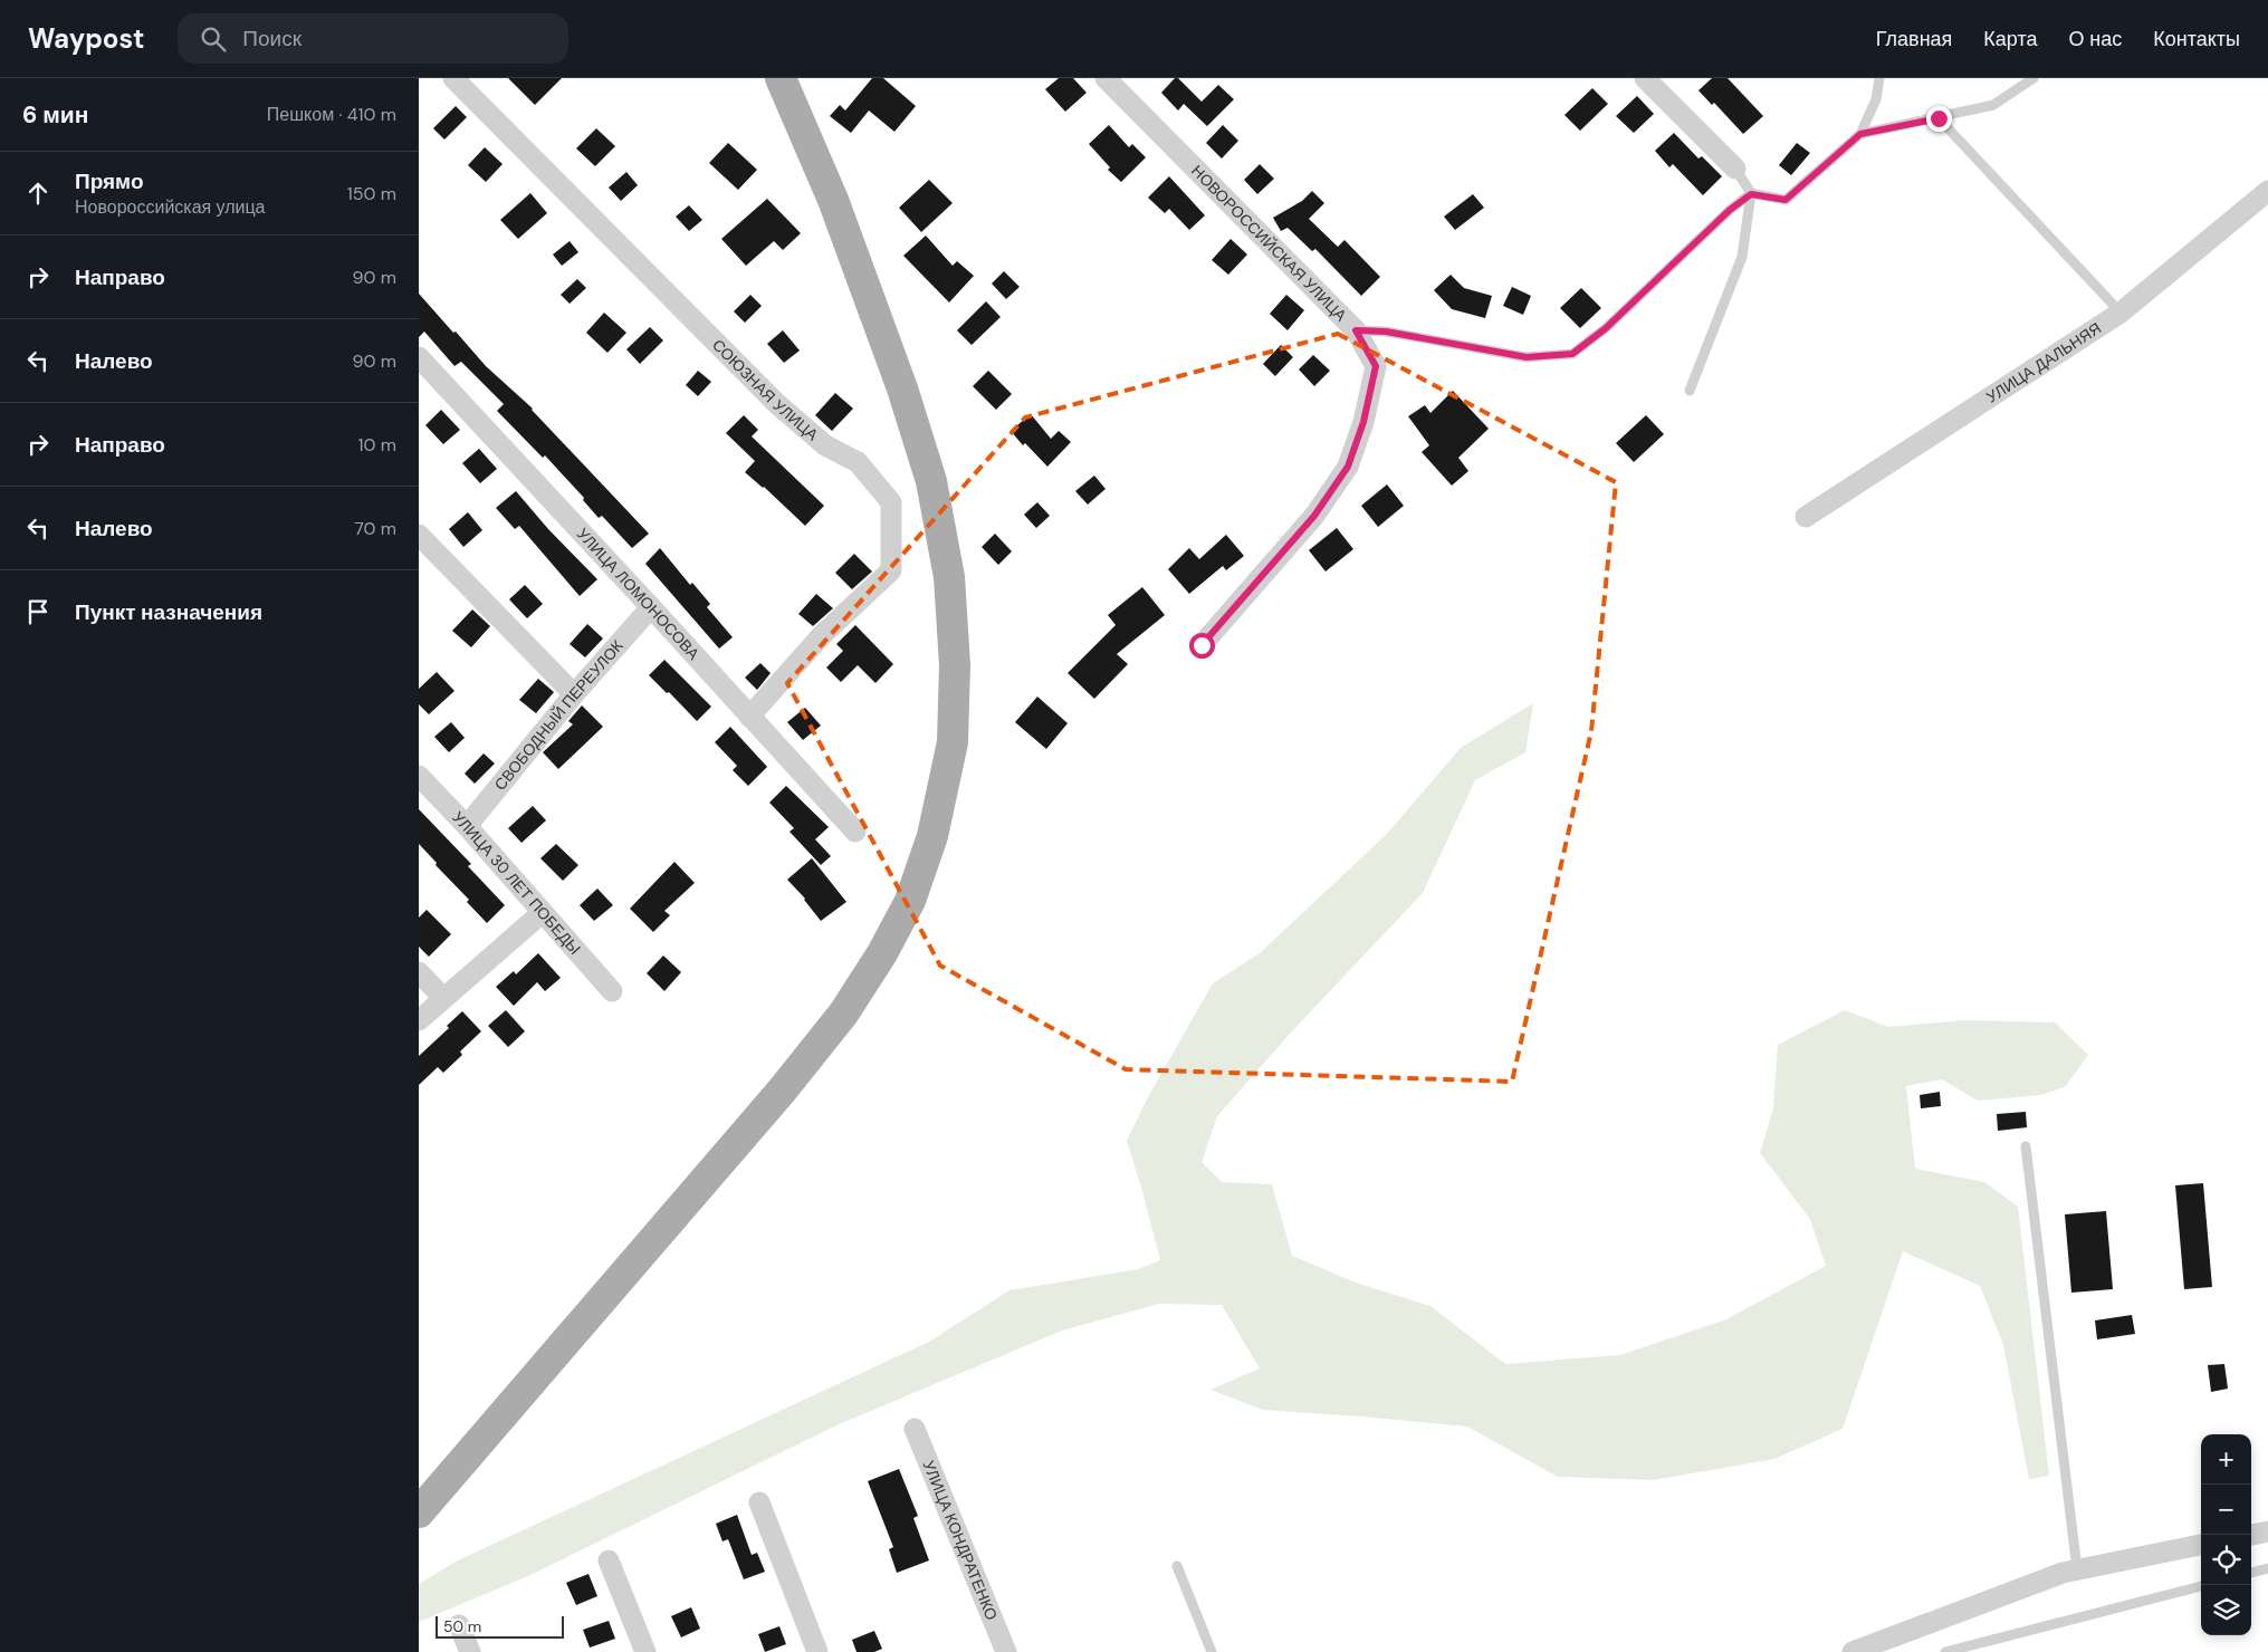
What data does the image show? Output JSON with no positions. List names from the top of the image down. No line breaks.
{"streets":{"street":["НОВОРОССИЙСКАЯ УЛИЦА","УЛИЦА ДАЛЬНЯЯ","СОЮЗНАЯ УЛИЦА","УЛИЦА ЛОМОНОСОВА","СВОБОДНЫЙ ПЕРЕУЛОК","УЛИЦА 30 ЛЕТ ПОБЕДЫ","УЛИЦА КОНДРАТЕНКО"]},"crossings":[["СОЮЗНАЯ УЛИЦА","УЛИЦА ЛОМОНОСОВА"],["УЛИЦА ЛОМОНОСОВА","СВОБОДНЫЙ ПЕРЕУЛОК"],["СВОБОДНЫЙ ПЕРЕУЛОК","УЛИЦА 30 ЛЕТ ПОБЕДЫ"]],"scale_bar":"50 m","page":{"header":"Waypost","search":"Поиск","nav":["Главная","Карта","О нас","Контакты"],"heading":["6 мин","Пешком · 410 m"],"list":[["Прямо","Новороссийская улица","150 m"],["Направо","90 m"],["Налево","90 m"],["Направо","10 m"],["Налево","70 m"],"Пункт назначения"],"map_buttons":["+","−"],"scale":"50 m"}}
